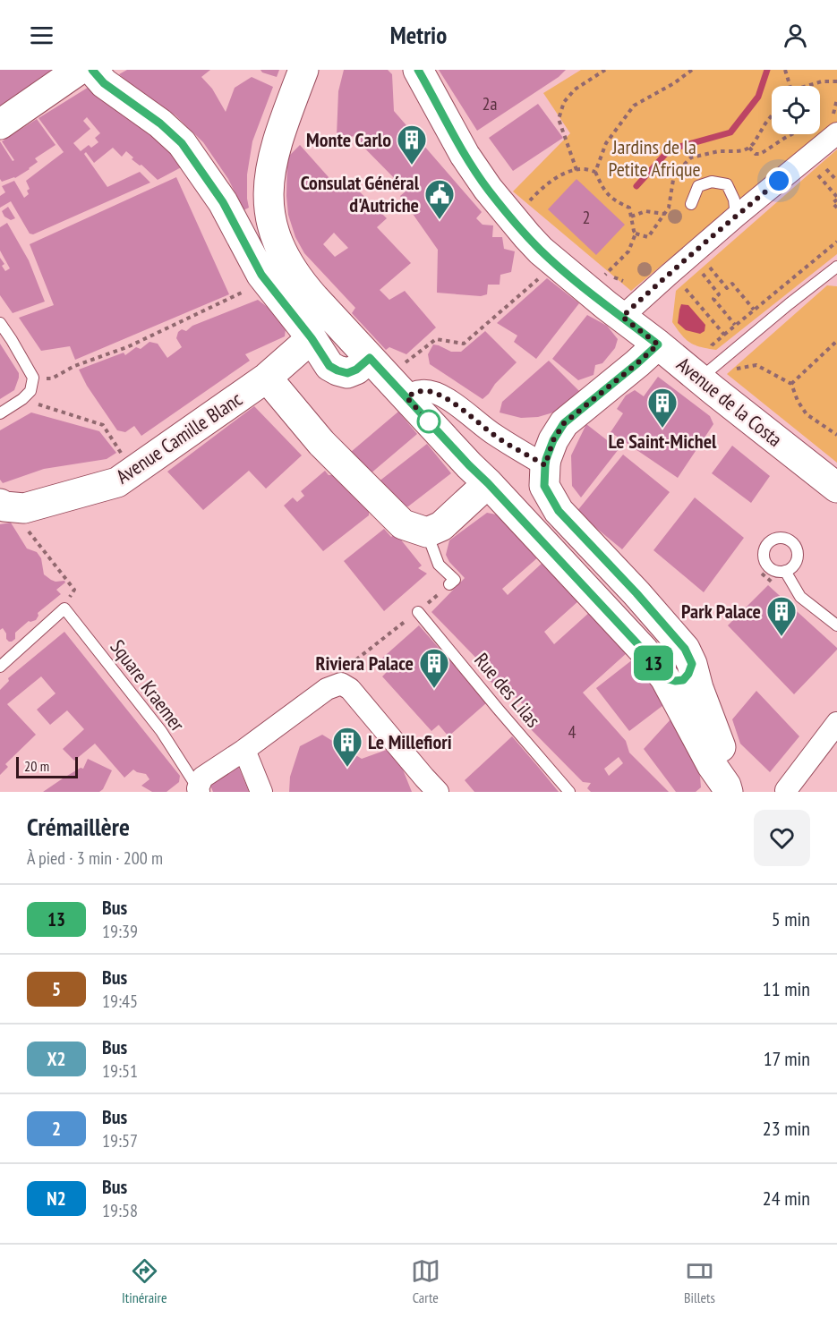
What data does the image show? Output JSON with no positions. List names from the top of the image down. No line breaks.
{"streets":{"main road":["Avenue de la Costa","Avenue Camille Blanc"],"lane":["Square Kraemer","Rue des Lilas"]},"parks":["Jardins de la Petite Afrique"],"places":{"building":["Monte Carlo","Le Saint-Michel","Park Palace","Riviera Palace","Le Millefiori"],"public building":["Consulat Général d'Autriche"]},"lines":["bus line 13"],"house_numbers":["2a","2","4"],"scale_bar":"20 m","page":{"header":"Metrio","on_map":"13","scale":"20 m","heading":["Crémaillère","À pied · 3 min · 200 m"],"list":[{"mark":"13","name":"Bus","note":"19:39","value":"5 min"},{"mark":"5","name":"Bus","note":"19:45","value":"11 min"},{"mark":"X2","name":"Bus","note":"19:51","value":"17 min"},{"mark":"2","name":"Bus","note":"19:57","value":"23 min"},{"mark":"N2","name":"Bus","note":"19:58","value":"24 min"}],"tabs":["Itinéraire","Carte","Billets"]}}
